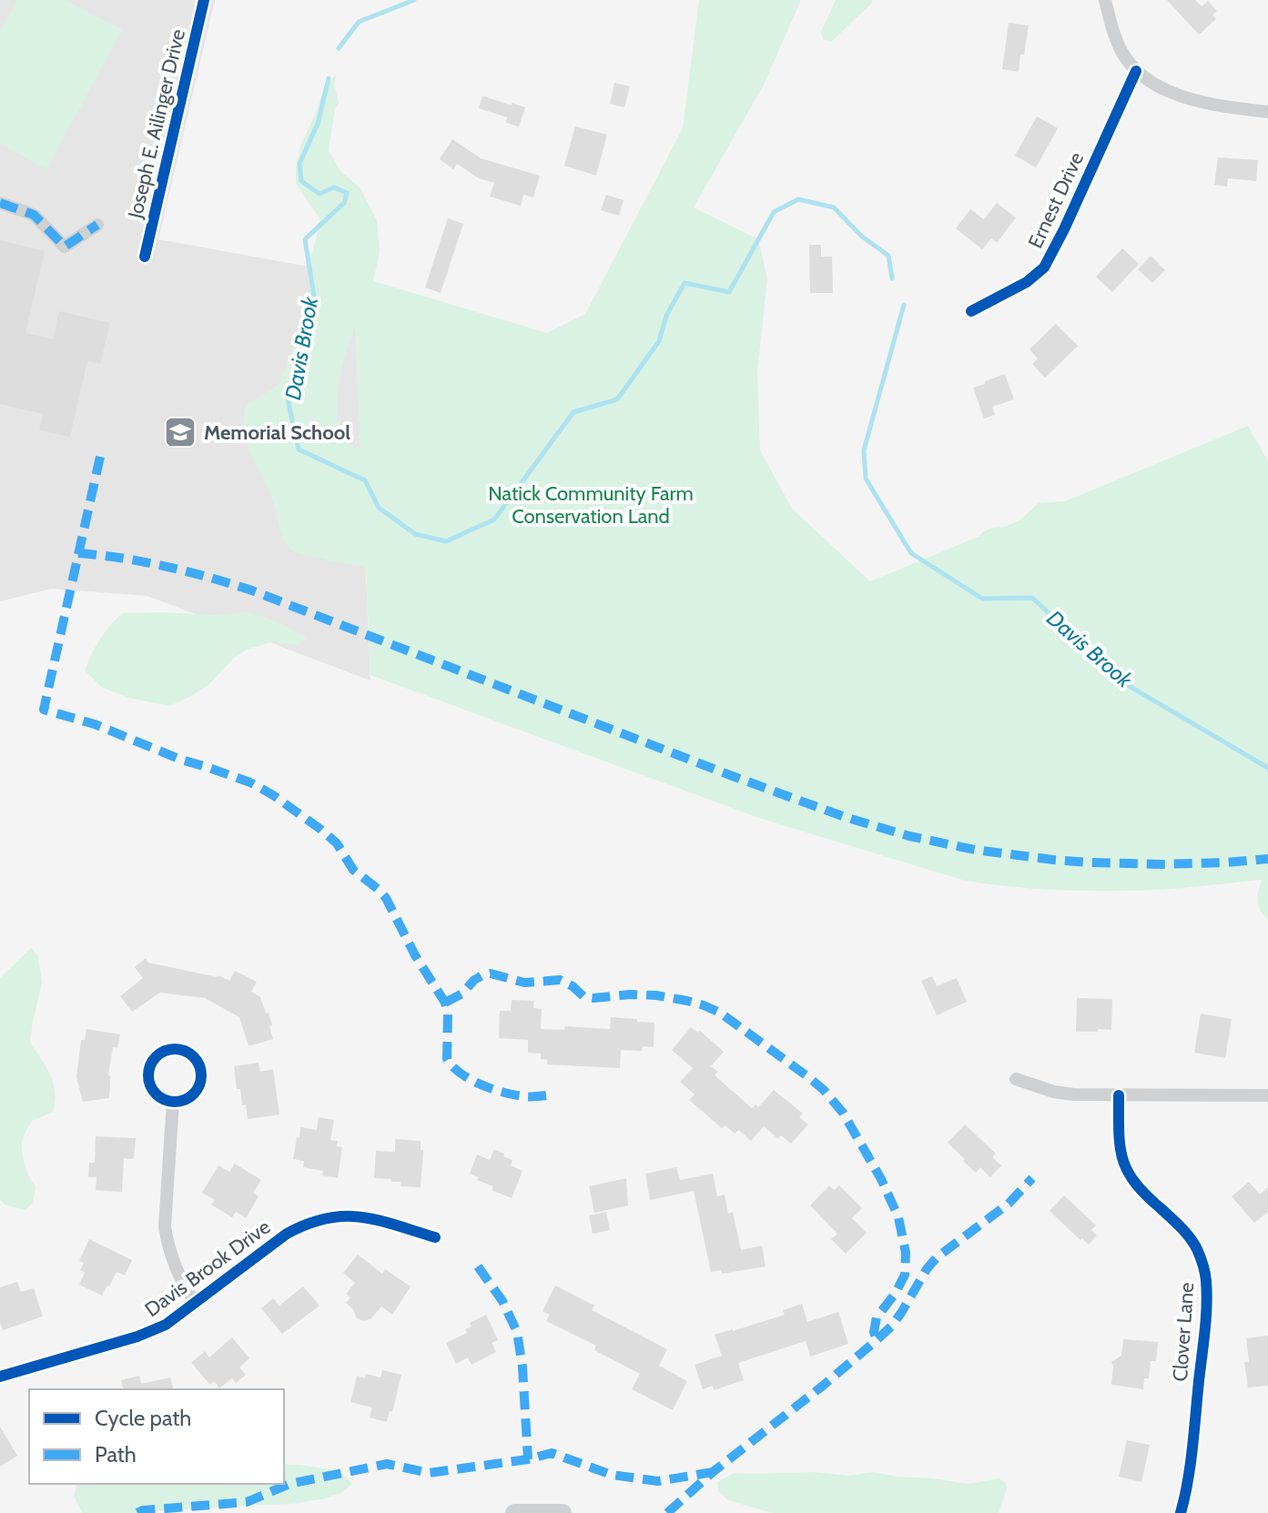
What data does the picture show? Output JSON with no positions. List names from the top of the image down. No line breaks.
{"streets":{"street":["Joseph E. Ailinger Drive","Ernest Drive","Davis Brook Drive","Clover Lane"]},"water":["Davis Brook"],"parks":["Natick Community Farm Conservation Land"],"places":{"school or university":["Memorial School"]},"legend":["Cycle path","Path"]}
